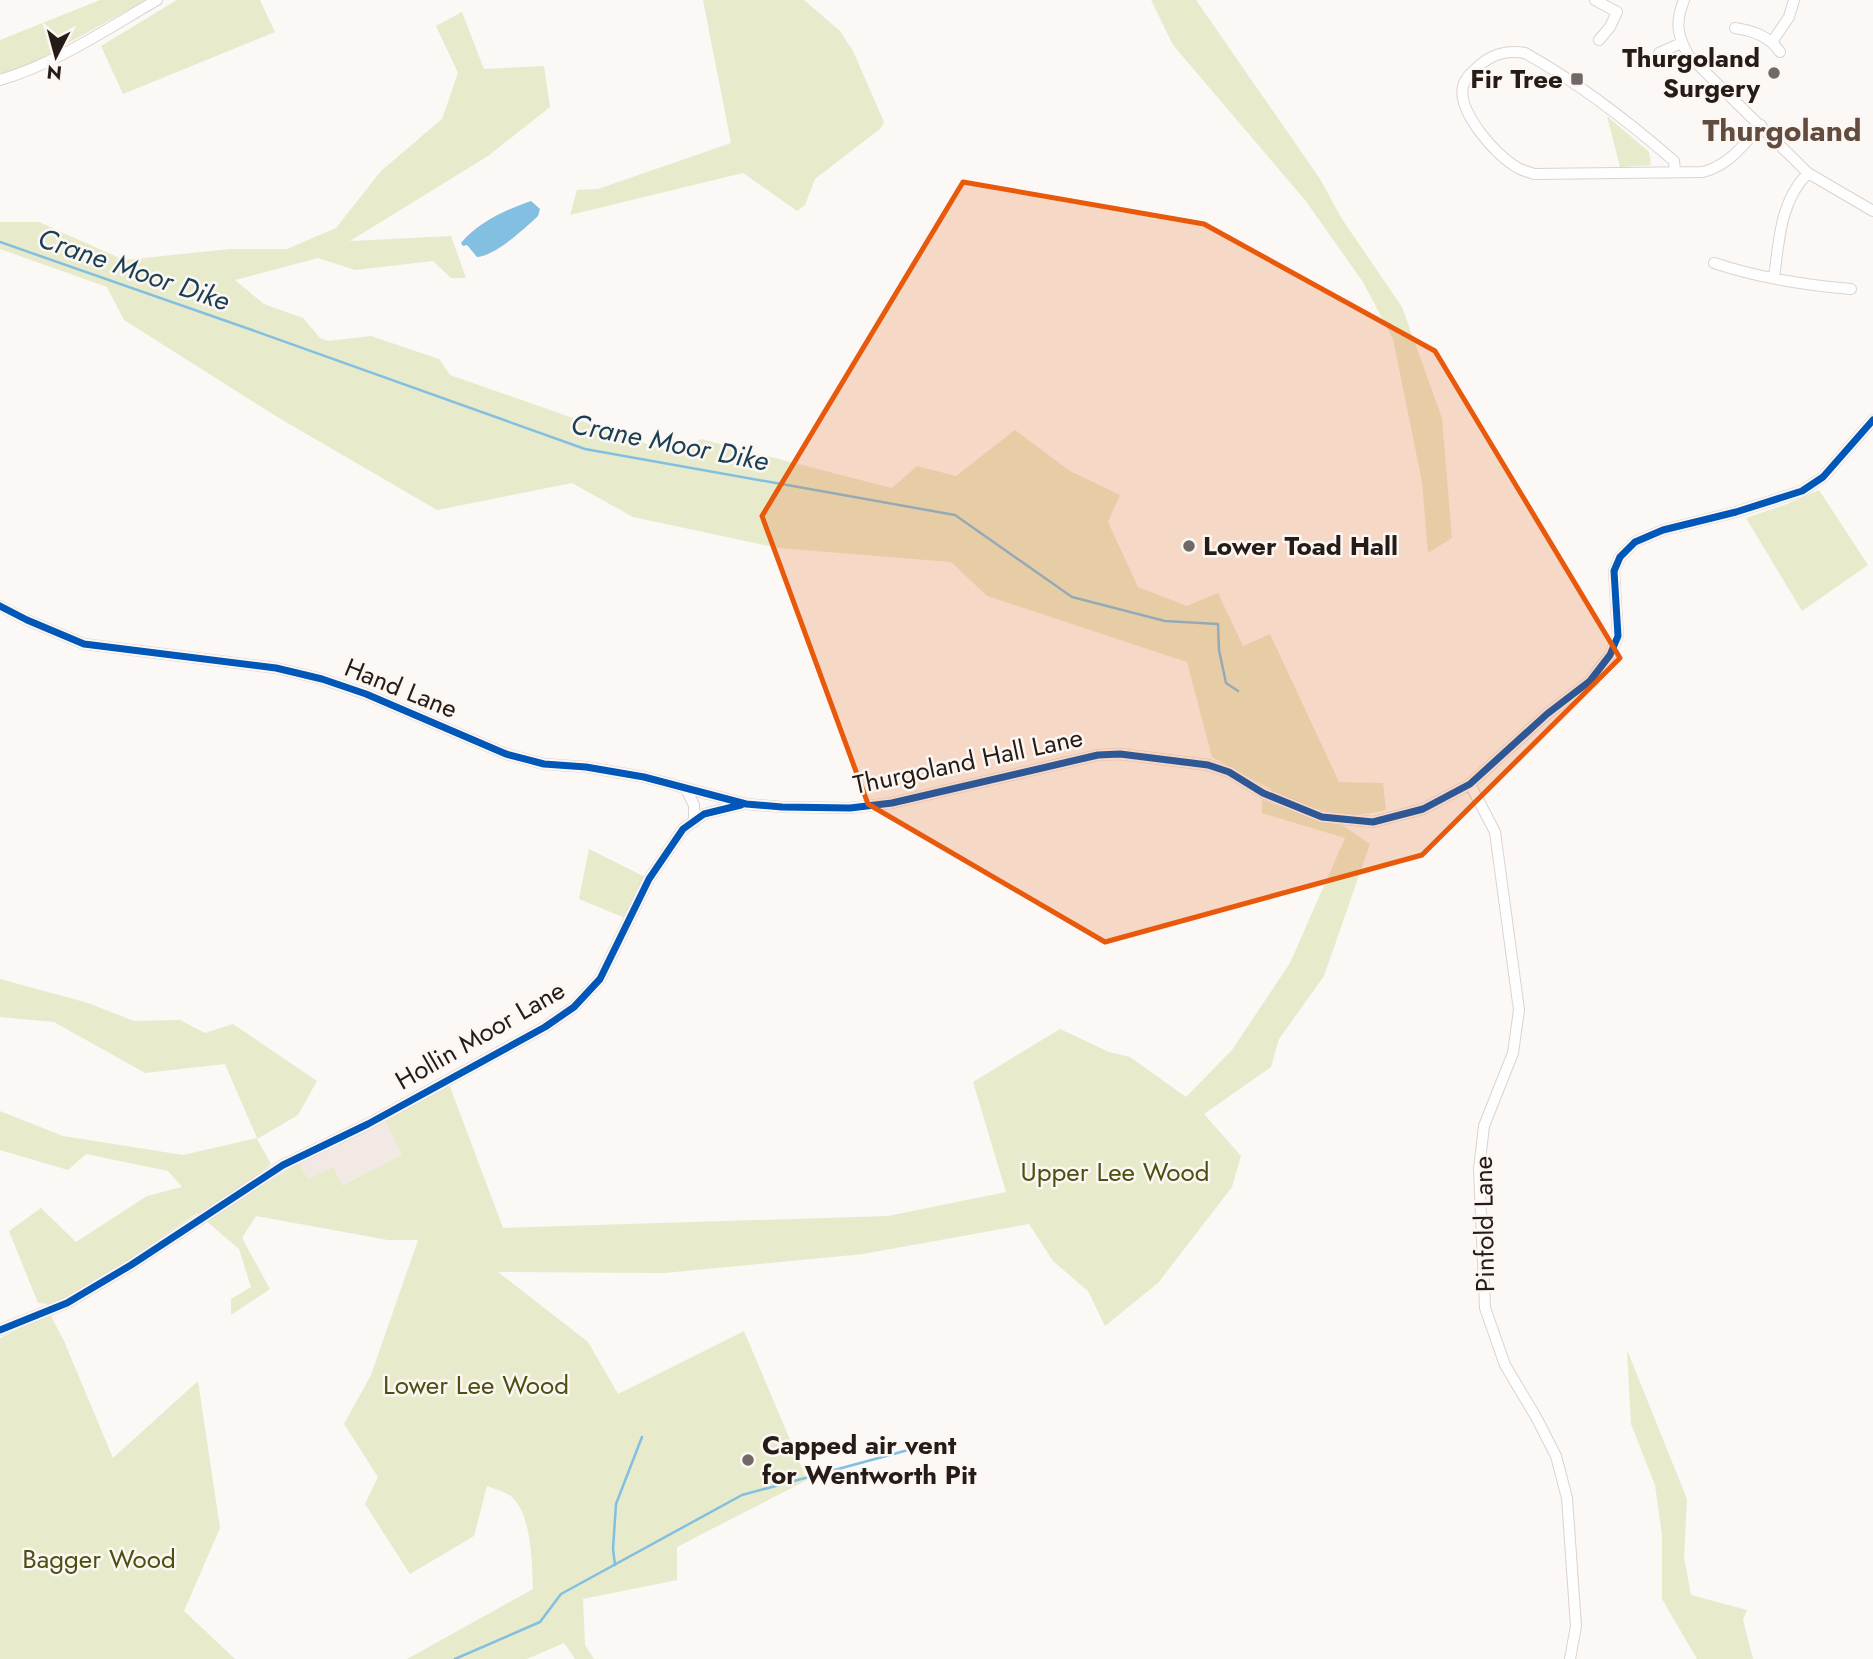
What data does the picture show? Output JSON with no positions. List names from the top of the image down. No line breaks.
{"streets":{"street":["Hand Lane","Thurgoland Hall Lane","Hollin Moor Lane","Pinfold Lane"]},"crossings":[["Hand Lane","Thurgoland Hall Lane"],["Hand Lane","Hollin Moor Lane"],["Thurgoland Hall Lane","Hollin Moor Lane"],["Thurgoland Hall Lane","Pinfold Lane"]],"districts":["Thurgoland"],"water":["Crane Moor Dike"],"parks":["Upper Lee Wood","Lower Lee Wood","Bagger Wood"],"places":{"other":["Thurgoland Surgery","Lower Toad Hall","Capped air vent for Wentworth Pit"],"transit":["Fir Tree"]},"north":"bottom"}
